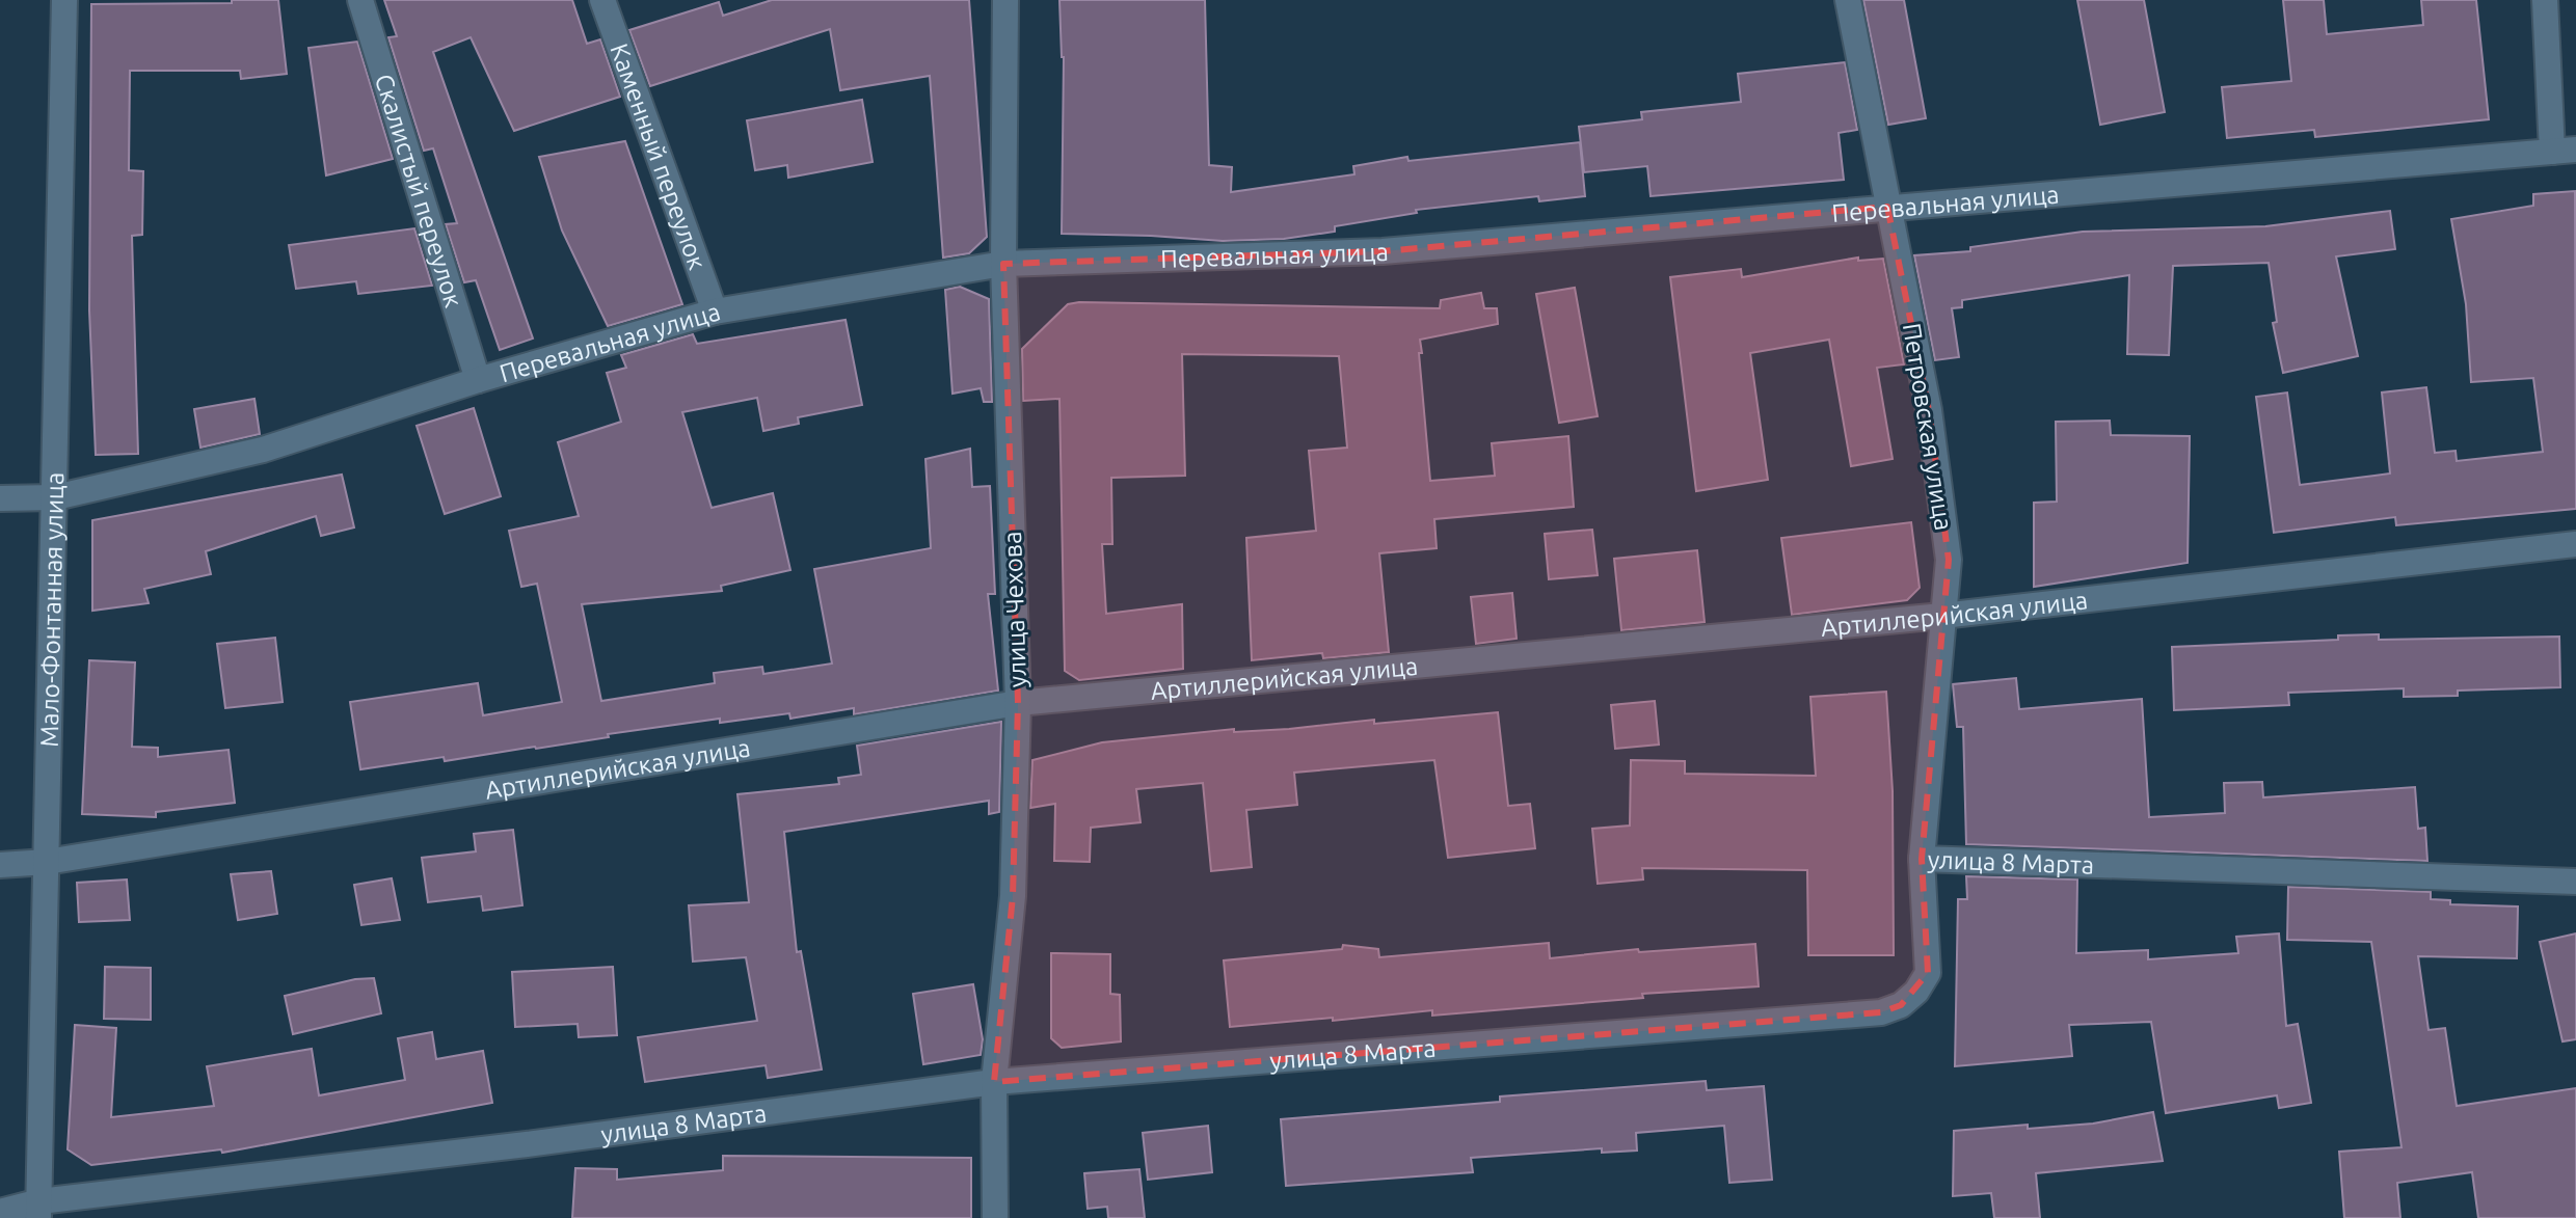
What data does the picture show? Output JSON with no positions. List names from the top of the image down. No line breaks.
{"streets":{"street":["Каменный переулок","Скалистый переулок","Перевальная улица","Петровская улица","Мало-Фонтанная улица","улица Чехова","Артиллерийская улица","улица 8 Марта"]},"crossings":[["Каменный переулок","Перевальная улица"],["Скалистый переулок","Перевальная улица"],["Перевальная улица","Петровская улица"],["Перевальная улица","Мало-Фонтанная улица"],["Перевальная улица","улица Чехова"],["Петровская улица","Артиллерийская улица"],["Петровская улица","улица 8 Марта"],["Мало-Фонтанная улица","Артиллерийская улица"],["Мало-Фонтанная улица","улица 8 Марта"],["улица Чехова","Артиллерийская улица"],["улица Чехова","улица 8 Марта"]]}
